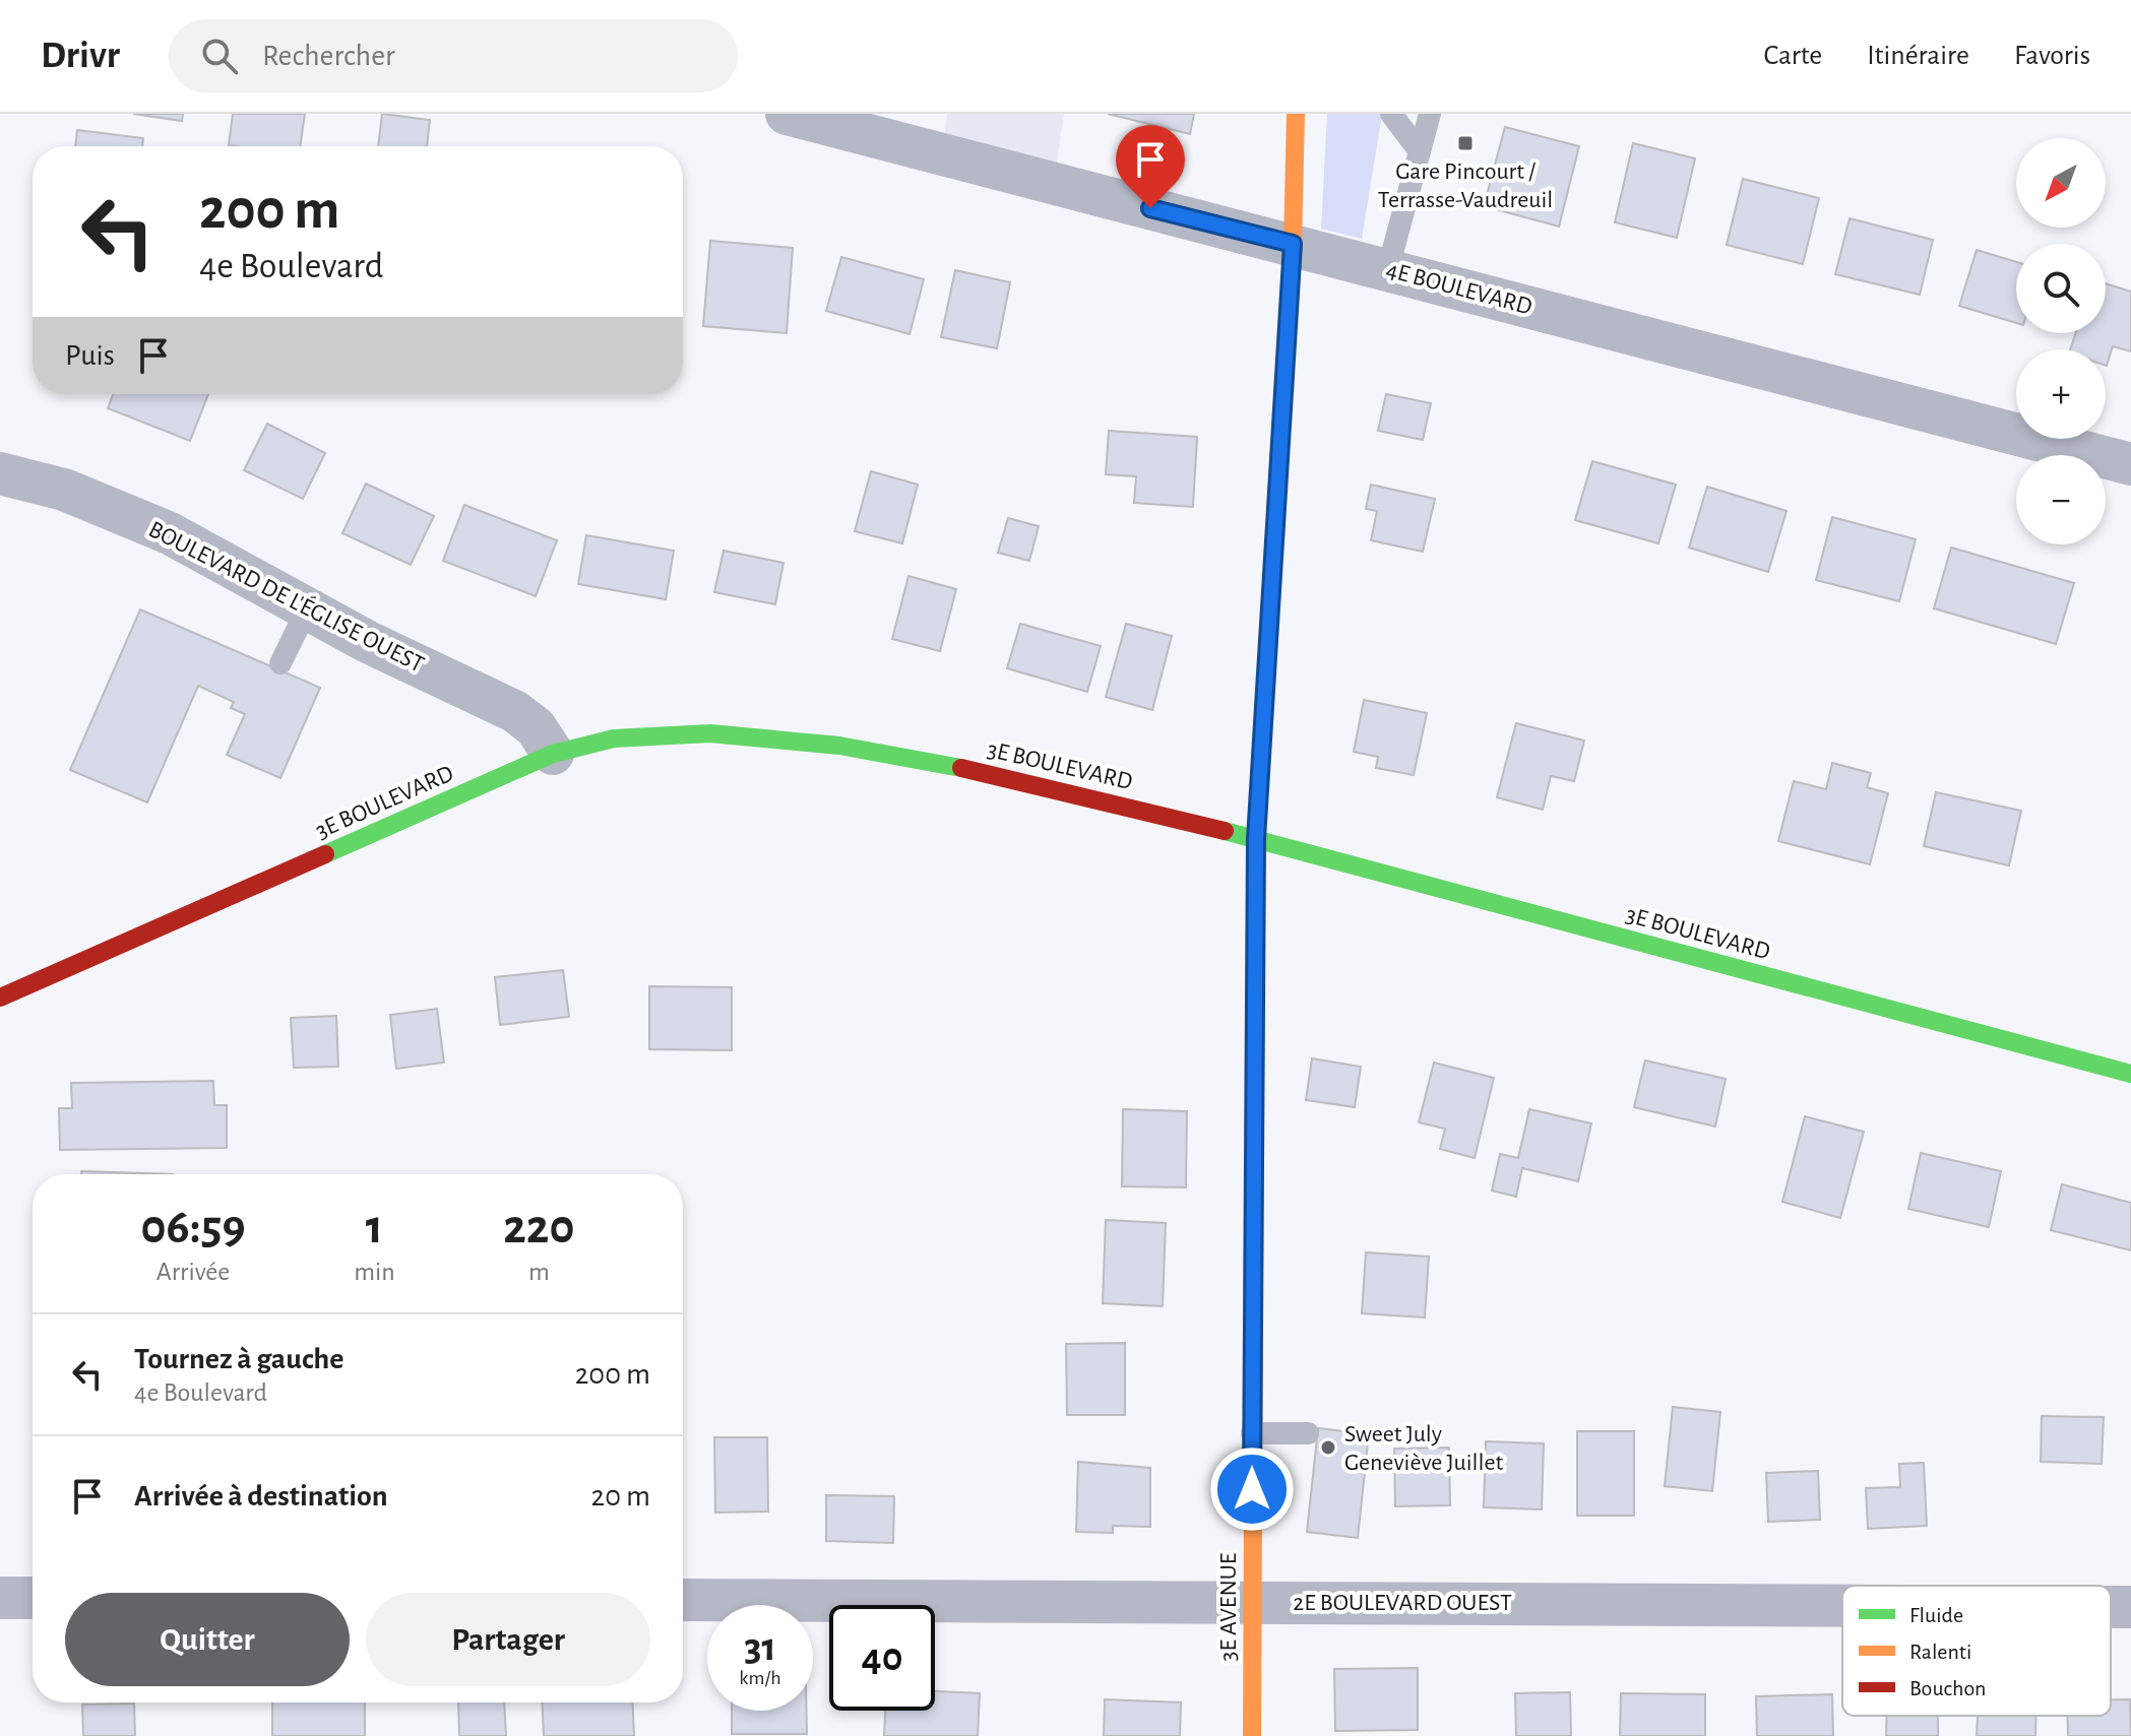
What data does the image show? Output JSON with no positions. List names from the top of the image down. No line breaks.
{"streets":{"street":["4E BOULEVARD","BOULEVARD DE L'ÉGLISE OUEST","3E BOULEVARD","2E BOULEVARD OUEST","3E AVENUE"]},"crossings":[["4E BOULEVARD","3E AVENUE"],["BOULEVARD DE L'ÉGLISE OUEST","3E BOULEVARD"],["3E BOULEVARD","3E AVENUE"],["2E BOULEVARD OUEST","3E AVENUE"]],"places":{"transit":["Gare Pincourt / Terrasse-Vaudreuil"],"other":["Sweet July Geneviève Juillet"]},"legend":["Fluide","Ralenti","Bouchon"],"north":"bottom left","page":{"header":"Drivr","search":"Rechercher","nav":["Carte","Itinéraire","Favoris"],"map_buttons":["+","−"],"turn":["200 m","4e Boulevard"],"then":"Puis","eta":["06:59","Arrivée","1","min","220","m"],"list":[{"name":"Tournez à gauche","note":"4e Boulevard","value":"200 m"},{"name":"Arrivée à destination","value":"20 m"}],"buttons":["Quitter","Partager"],"speed":"31 km/h","limit":"40"}}
